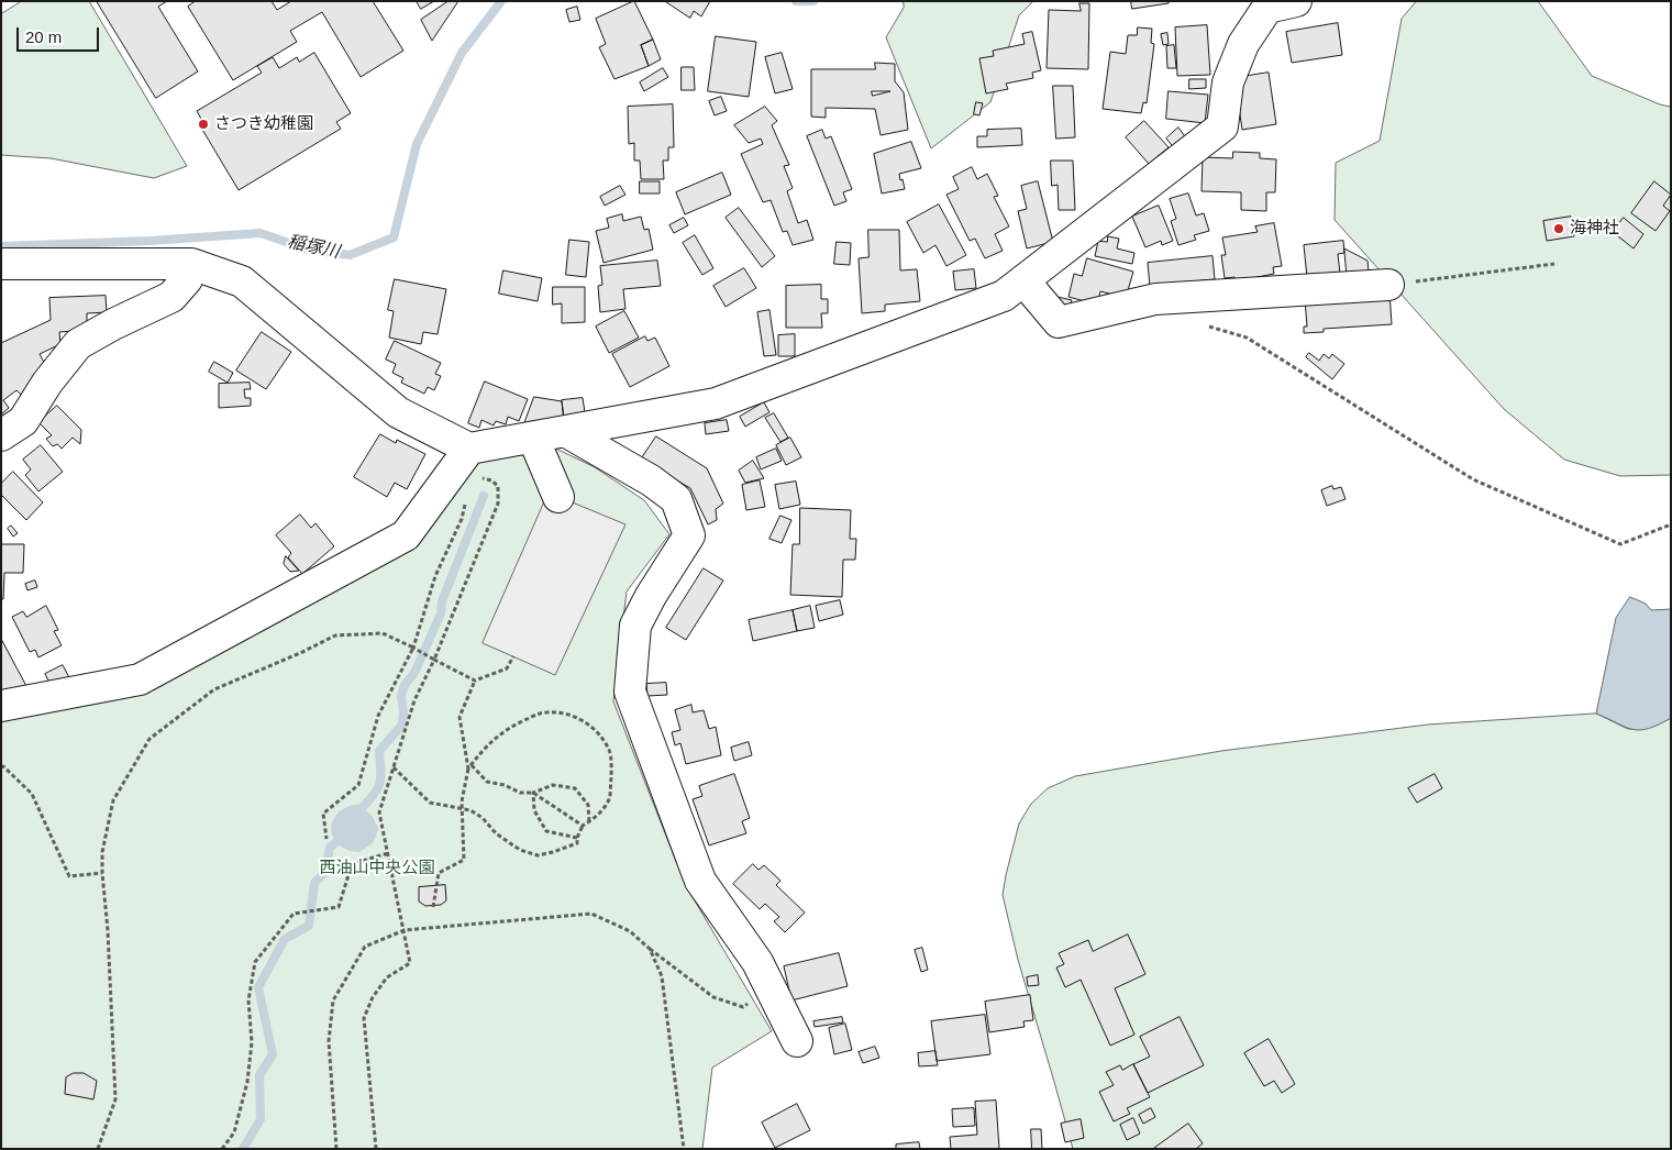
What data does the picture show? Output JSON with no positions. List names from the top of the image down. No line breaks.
{"water":["稲塚川"],"parks":["西油山中央公園"],"places":["さつき幼稚園","海神社"],"scale_bar":"20 m"}
